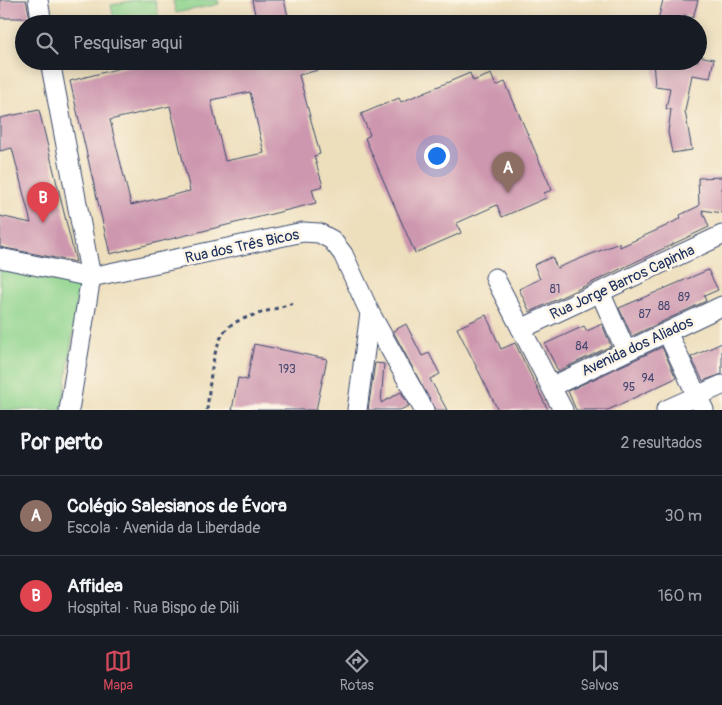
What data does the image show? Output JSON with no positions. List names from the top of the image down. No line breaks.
{"streets":{"street":["Rua dos Três Bicos","Rua Jorge Barros Capinha","Avenida dos Aliados"]},"house_numbers":["81","89","88","87","84","193","94","95"],"page":{"search":"Pesquisar aqui","pins":["A","B"],"heading":["Por perto","2 resultados"],"list":[{"mark":"A","name":"Colégio Salesianos de Évora","note":"Escola · Avenida da Liberdade","value":"30 m"},{"mark":"B","name":"Affidea","note":"Hospital · Rua Bispo de Dili","value":"160 m"}],"nav":["Mapa","Rotas","Salvos"]}}
